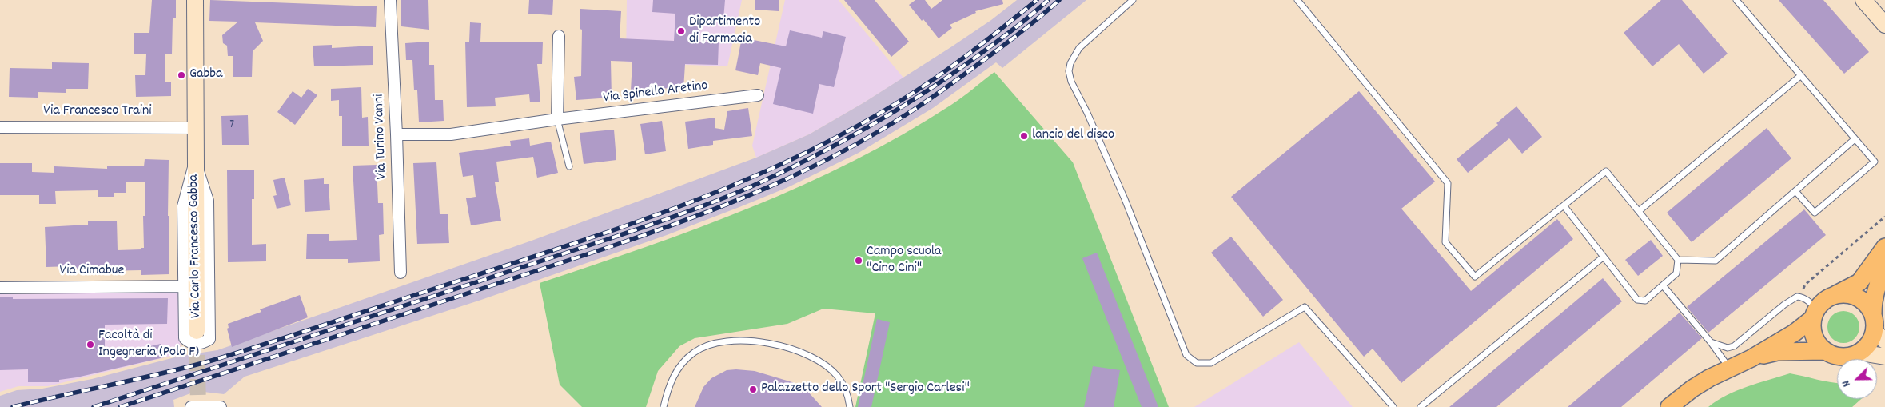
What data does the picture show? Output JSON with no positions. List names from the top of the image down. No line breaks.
{"streets":{"street":["Via Spinello Aretino","Via Francesco Traini","Via Turino Vanni","Via Carlo Francesco Gabba","Via Cimabue"]},"crossings":[["Via Spinello Aretino","Via Turino Vanni"],["Via Francesco Traini","Via Carlo Francesco Gabba"],["Via Carlo Francesco Gabba","Via Cimabue"]],"places":["Dipartimento di Farmacia","Gabba","lancio del disco","Campo scuola \"Cino Cini\"","Facoltà di Ingegneria (Polo F)","Palazzetto dello Sport \"Sergio Carlesi\""],"house_numbers":["7"],"north":"bottom left"}
